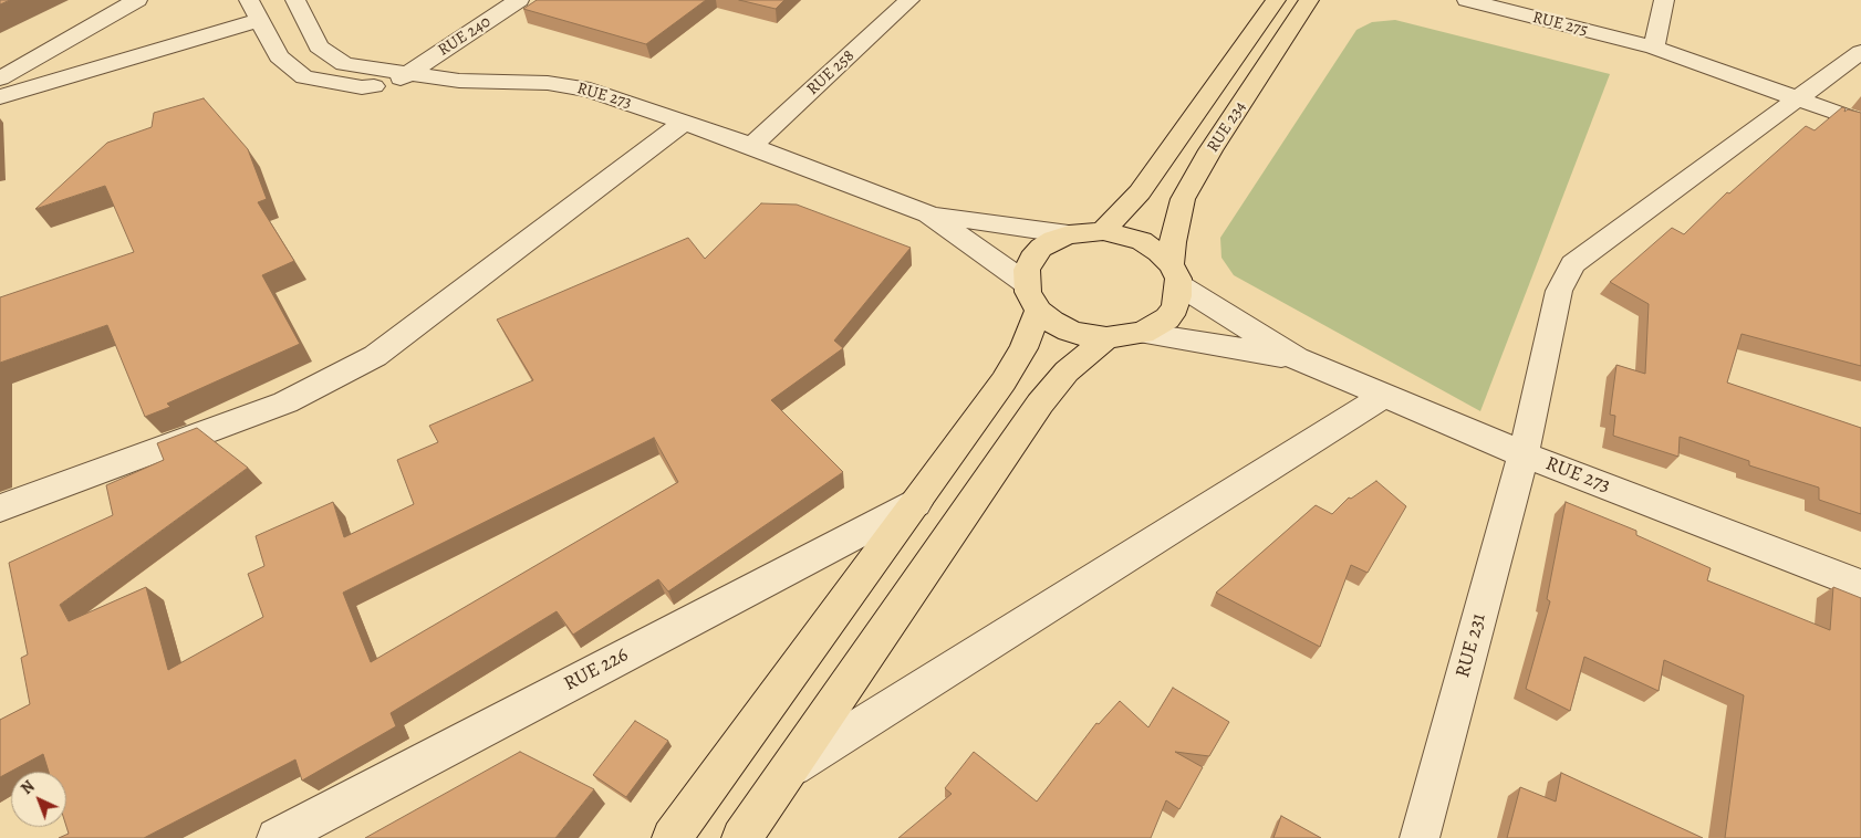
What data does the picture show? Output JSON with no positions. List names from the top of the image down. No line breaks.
{"streets":{"main road":["RUE 234"],"street":["RUE 275","RUE 240","RUE 258","RUE 273","RUE 231","RUE 226"]},"crossings":[["RUE 275","RUE 231"],["RUE 240","RUE 273"],["RUE 258","RUE 273"],["RUE 273","RUE 234"],["RUE 273","RUE 231"]],"north":"top left"}
